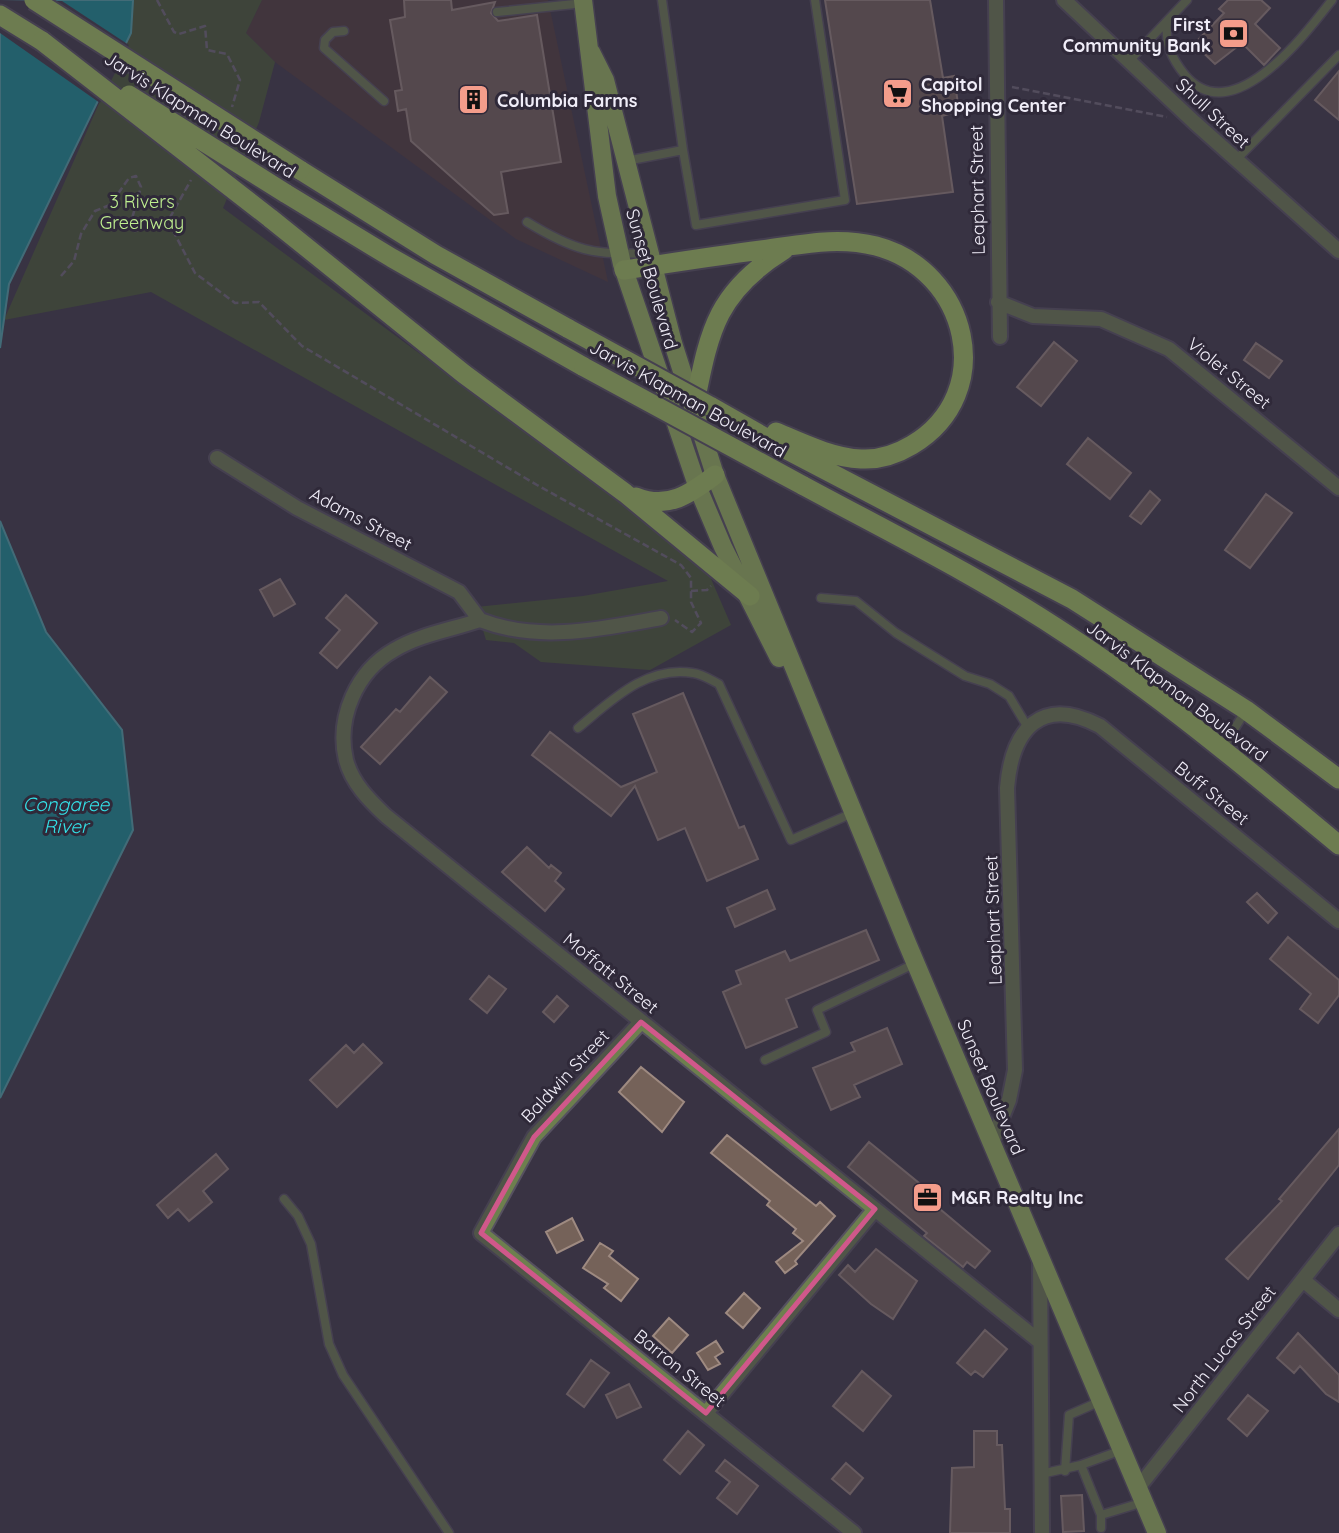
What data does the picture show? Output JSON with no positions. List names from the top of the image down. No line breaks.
{"streets":{"highway":["Jarvis Klapman Boulevard"],"main road":["Sunset Boulevard"],"street":["Shull Street","Leaphart Street","Violet Street","Adams Street","Buff Street","Moffatt Street","Baldwin Street","North Lucas Street","Barron Street"]},"crossings":[["Jarvis Klapman Boulevard","Sunset Boulevard"],["Leaphart Street","Sunset Boulevard"],["Leaphart Street","Violet Street"],["Leaphart Street","Buff Street"],["Sunset Boulevard","North Lucas Street"],["Adams Street","Moffatt Street"],["Moffatt Street","Baldwin Street"],["Baldwin Street","Barron Street"]],"water":["Congaree River"],"parks":["3 Rivers Greenway"],"places":{"bank":["First Community Bank"],"supermarket":["Capitol Shopping Center"],"building":["Columbia Farms"],"office":["M&R Realty Inc"]}}
